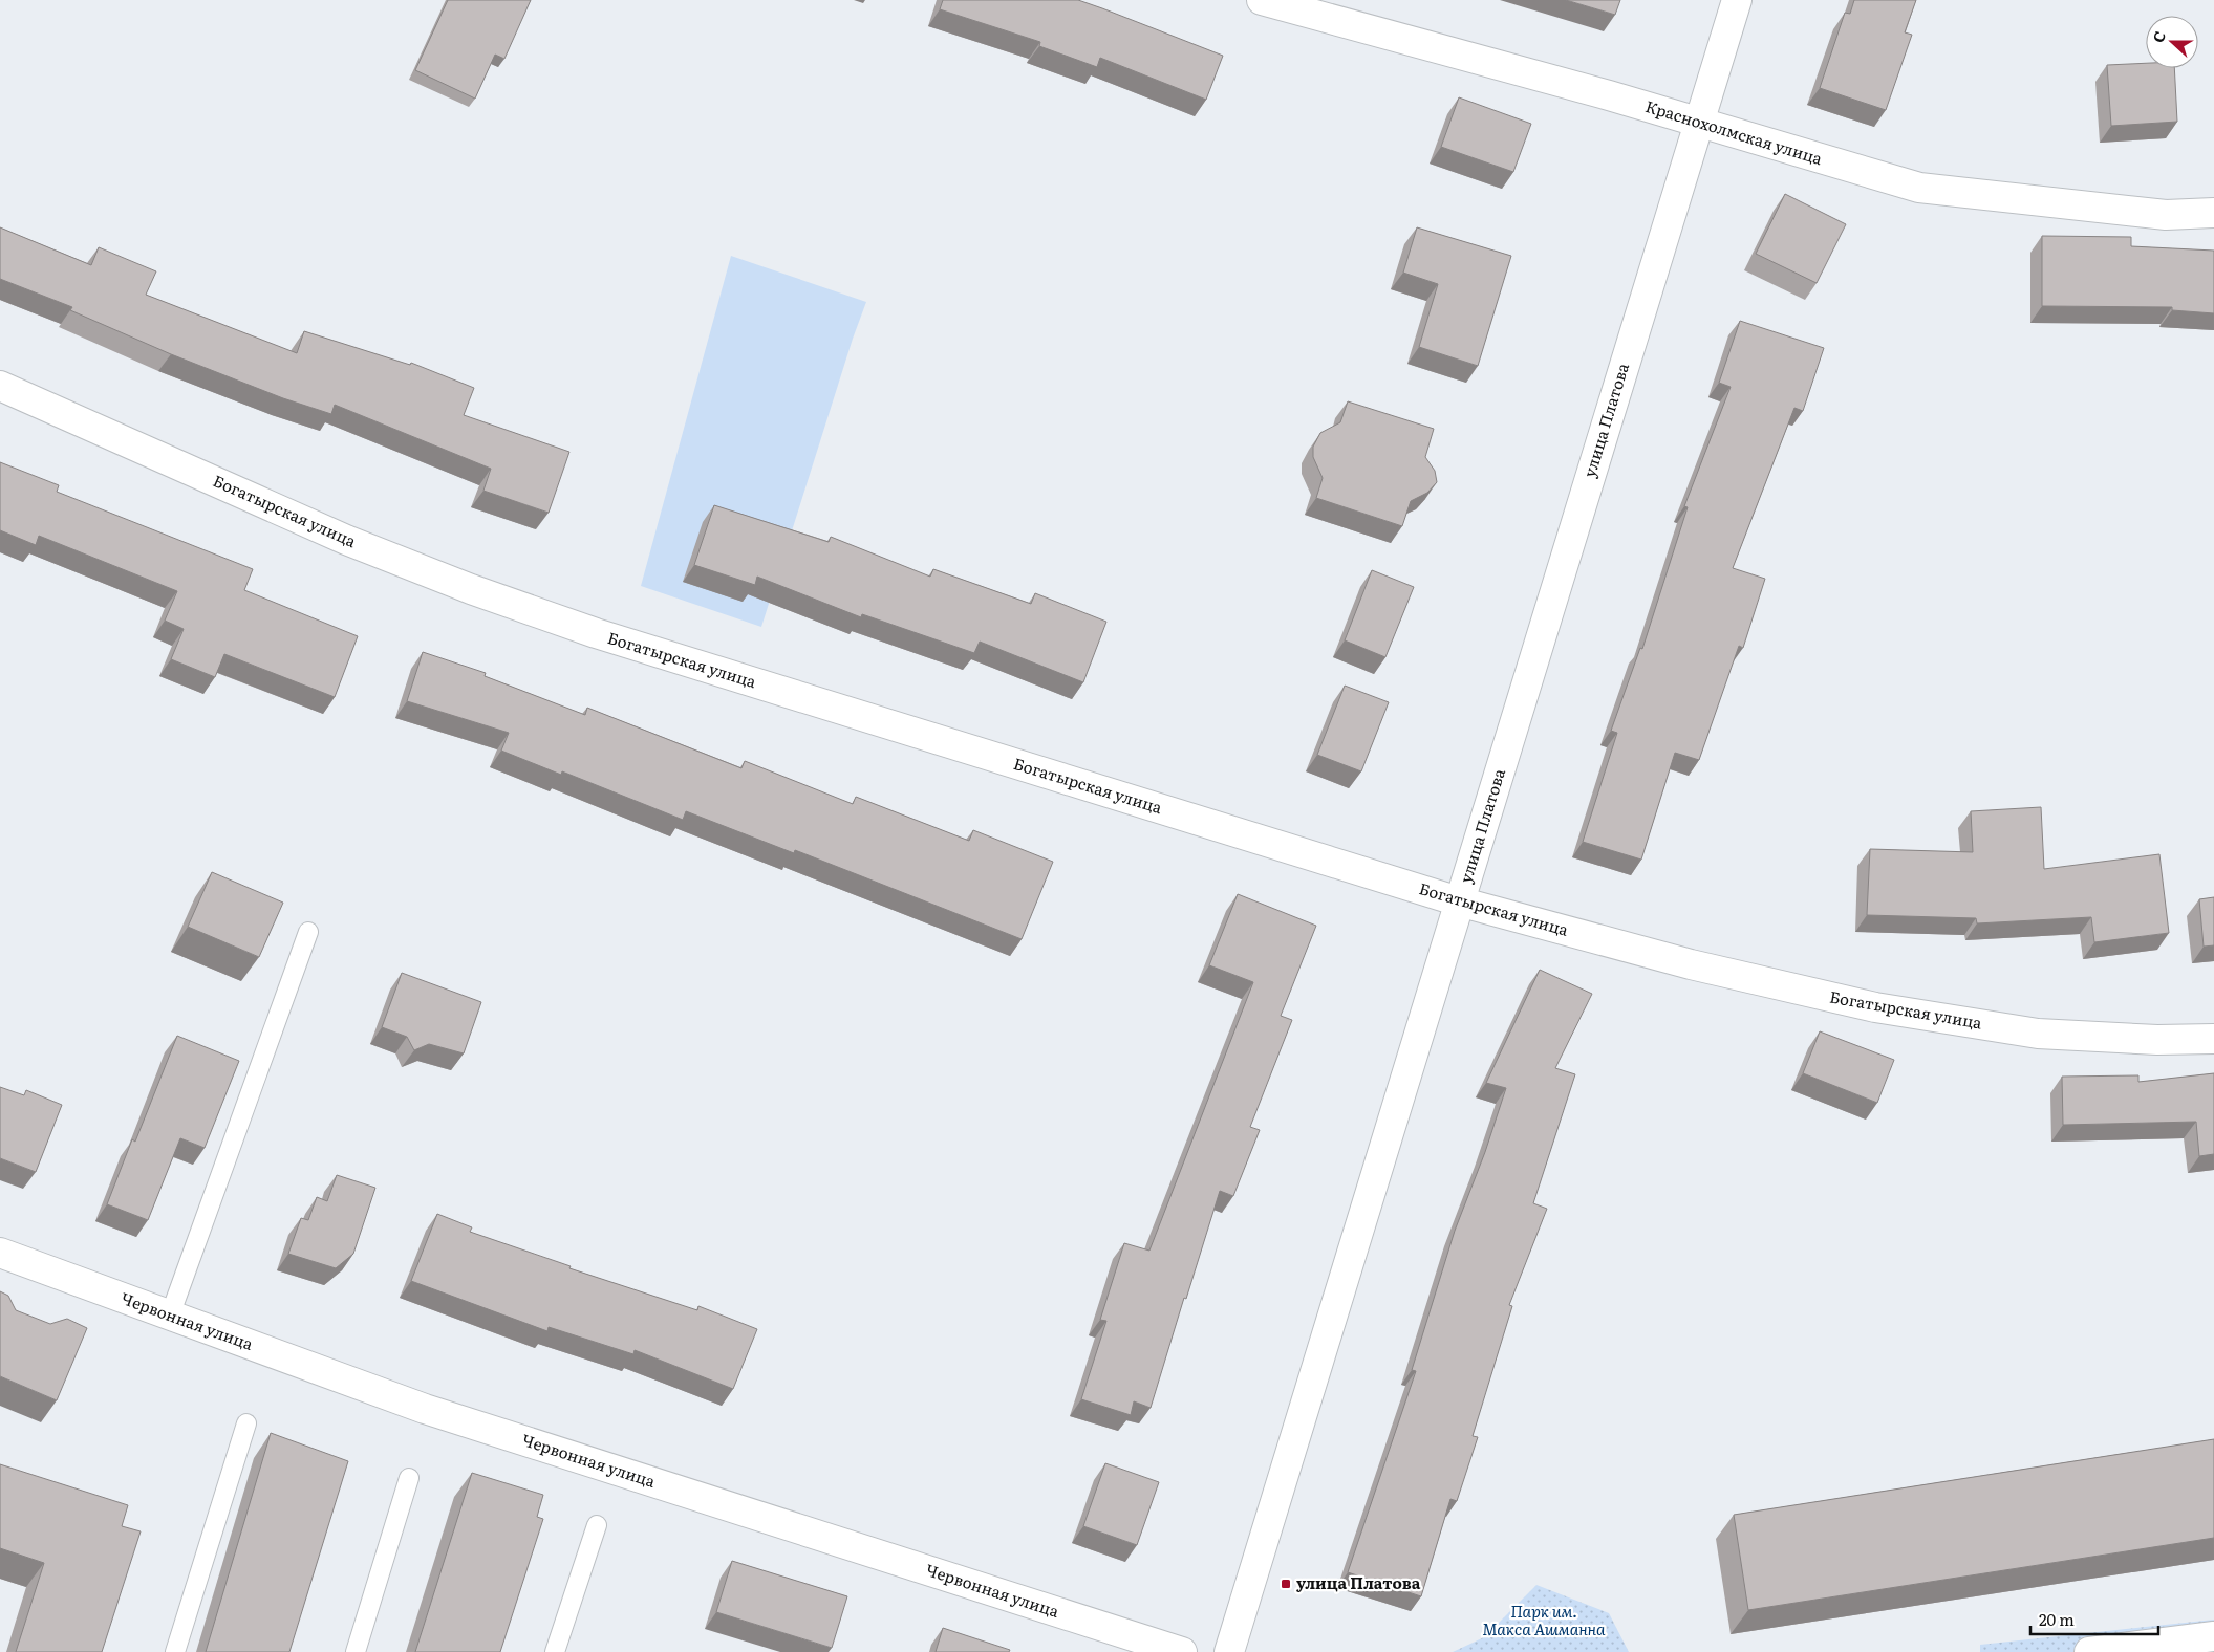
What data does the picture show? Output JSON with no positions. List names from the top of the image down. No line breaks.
{"streets":{"street":["Краснохолмская улица","улица Платова","Богатырская улица","Червонная улица"]},"crossings":[["Краснохолмская улица","улица Платова"],["улица Платова","Богатырская улица"]],"parks":["Парк им. Макса Ашманна"],"places":{"transit":["улица Платова"]},"scale_bar":"20 m","north":"left"}
